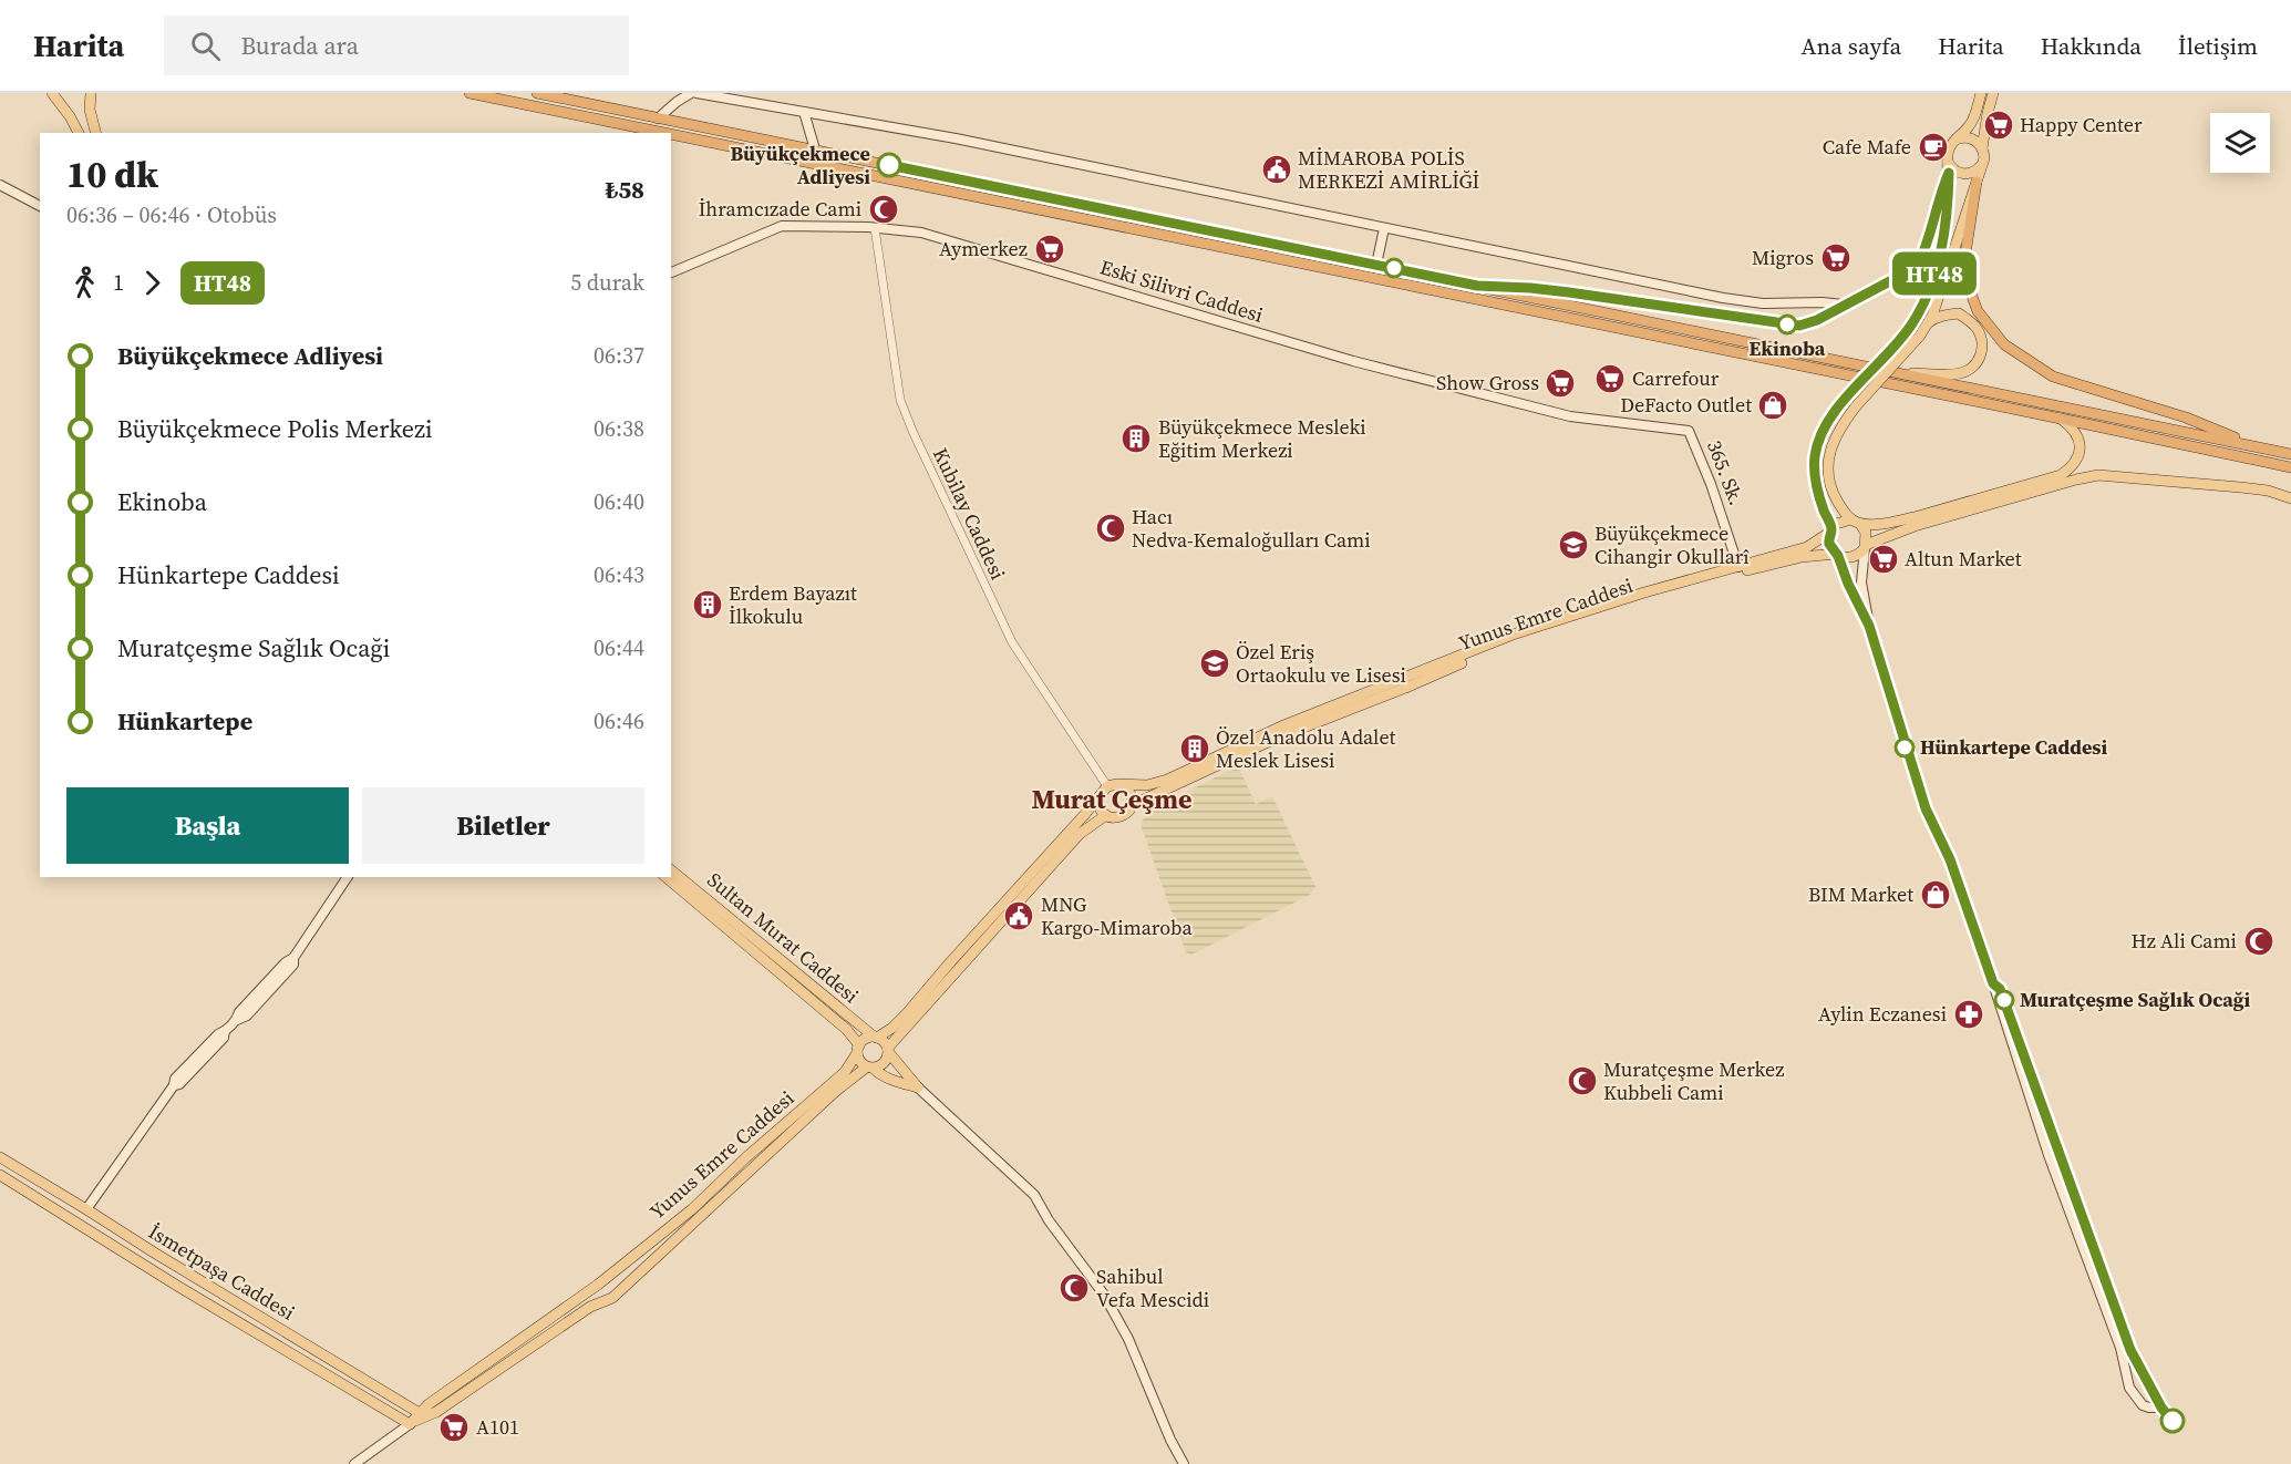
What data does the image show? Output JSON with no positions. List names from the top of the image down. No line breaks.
{"streets":{"main road":["Eski Silivri Caddesi","365. Sk.","Yunus Emre Caddesi","Sultan Murat Caddesi","İsmetpaşa Caddesi"],"street":["Kubilay Caddesi"]},"crossings":[["Eski Silivri Caddesi","365. Sk."],["Eski Silivri Caddesi","Kubilay Caddesi"],["365. Sk.","Yunus Emre Caddesi"],["Kubilay Caddesi","Yunus Emre Caddesi"],["Yunus Emre Caddesi","Sultan Murat Caddesi"],["Yunus Emre Caddesi","İsmetpaşa Caddesi"]],"districts":["Murat Çeşme"],"places":{"supermarket":["Happy Center","Aymerkez","Migros","Carrefour","Show Gross","Altun Market","A101"],"cafe":["Cafe Mafe"],"other":["Büyükçekmece Adliyesi","Ekinoba","Hünkartepe Caddesi","Muratçeşme Sağlık Ocaği"],"public building":["MİMAROBA POLİS MERKEZİ AMİRLİĞİ","MNG Kargo-Mimaroba"],"mosque":["İhramcızade Cami","Hacı Nedva-Kemaloğulları Cami","Hz Ali Cami","Muratçeşme Merkez Kubbeli Cami","Sahibul Vefa Mescidi"],"shop":["DeFacto Outlet","BIM Market"],"building":["Büyükçekmece Mesleki Eğitim Merkezi","Erdem Bayazıt İlkokulu","Özel Anadolu Adalet Meslek Lisesi"],"school or university":["Büyükçekmece Cihangir Okullarî","Özel Eriş Ortaokulu ve Lisesi"],"pharmacy":["Aylin Eczanesi"]},"lines":["bus line HT48"],"page":{"header":"Harita","search":"Burada ara","nav":["Ana sayfa","Harita","Hakkında","İletişim"],"on_map":"HT48","heading":["10 dk","06:36 – 06:46 · Otobüs","₺58"],"legs":["1","HT48","5 durak"],"list":[{"name":"Büyükçekmece Adliyesi","value":"06:37"},{"name":"Büyükçekmece Polis Merkezi","value":"06:38"},{"name":"Ekinoba","value":"06:40"},{"name":"Hünkartepe Caddesi","value":"06:43"},{"name":"Muratçeşme Sağlık Ocaği","value":"06:44"},{"name":"Hünkartepe","value":"06:46"}],"buttons":["Başla","Biletler"]}}
